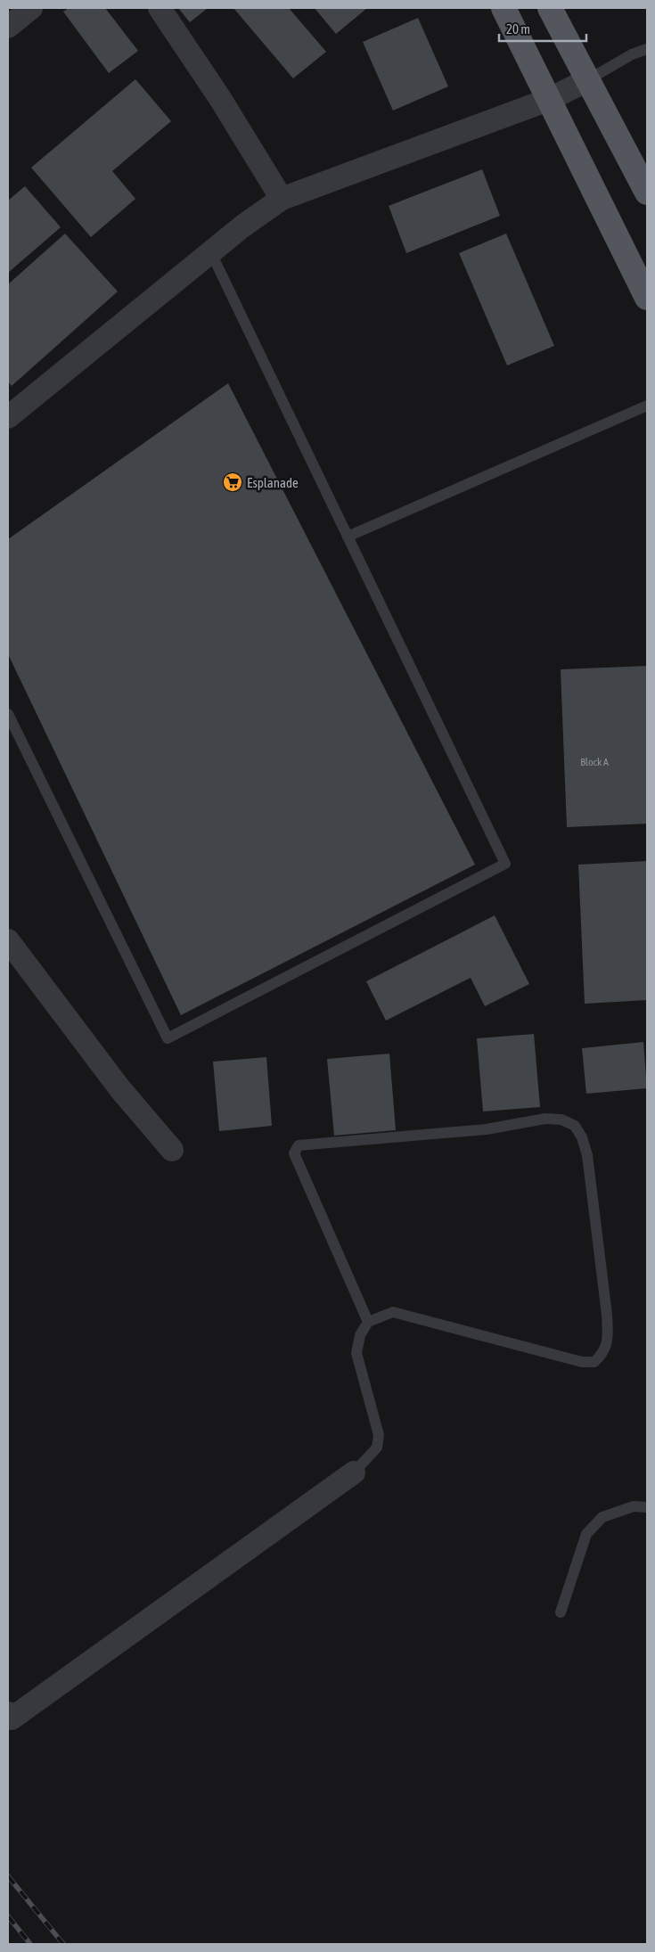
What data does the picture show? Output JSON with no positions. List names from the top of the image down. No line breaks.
{"places":{"supermarket":["Esplanade"]},"house_numbers":["Block A"],"scale_bar":"20 m"}
